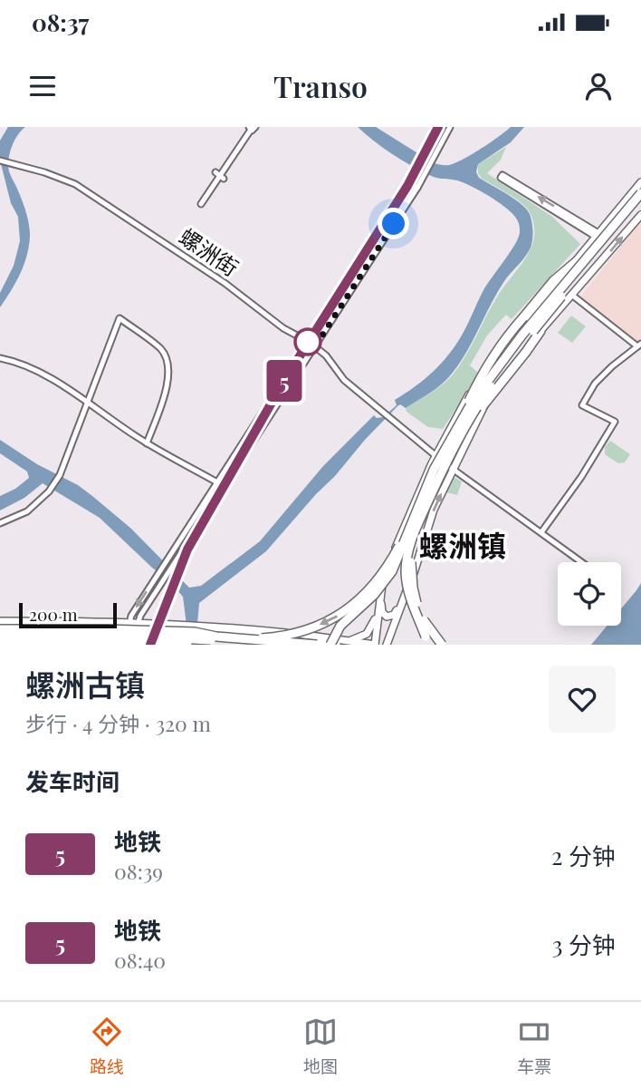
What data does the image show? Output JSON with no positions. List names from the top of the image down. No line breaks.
{"streets":{"street":["螺洲街"]},"districts":["螺洲镇"],"lines":["metro line 5"],"scale_bar":"200 m","page":{"status":"08:37","header":"Transo","on_map":"5","scale":"200 m","heading":[["螺洲古镇","步行 · 4 分钟 · 320 m"],"发车时间"],"list":[{"mark":"5","name":"地铁","note":"08:39","value":"2 分钟"},{"mark":"5","name":"地铁","note":"08:40","value":"3 分钟"}],"tabs":["路线","地图","车票"]}}
